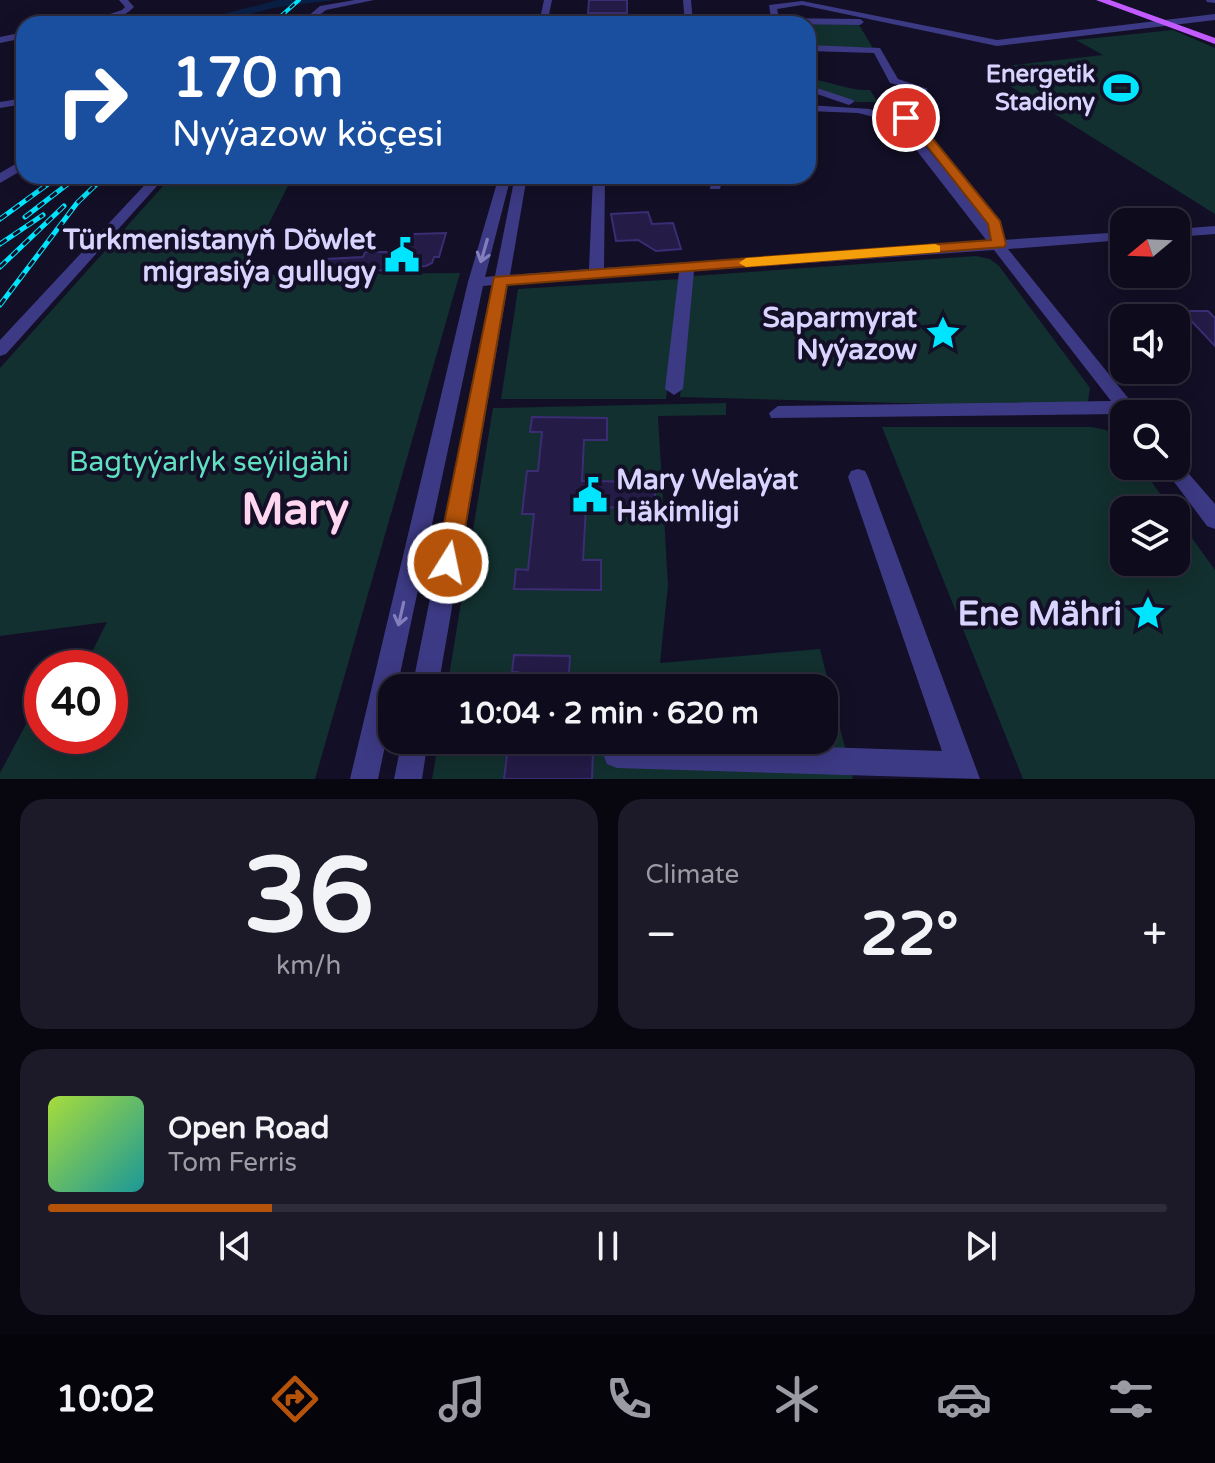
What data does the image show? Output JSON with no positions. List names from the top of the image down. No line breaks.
{"districts":["Mary"],"parks":["Bagtyýarlyk seýilgähi"],"places":{"sports":["Energetik Stadiony"],"public building":["Türkmenistanyň Döwlet migrasiýa gullugy","Mary Welaýat Häkimligi"],"place":["Saparmyrat Nyýazow","Ene Mähri"]},"north":"left","page":{"turn":["170 m","Nyýazow köçesi"],"limit":"40","trip":"10:04 · 2 min · 620 m","tile":[["36","km/h"],"Climate"],"heat":["−","22°","+"],"song":["Open Road","Tom Ferris"],"tabs":"10:02"}}
